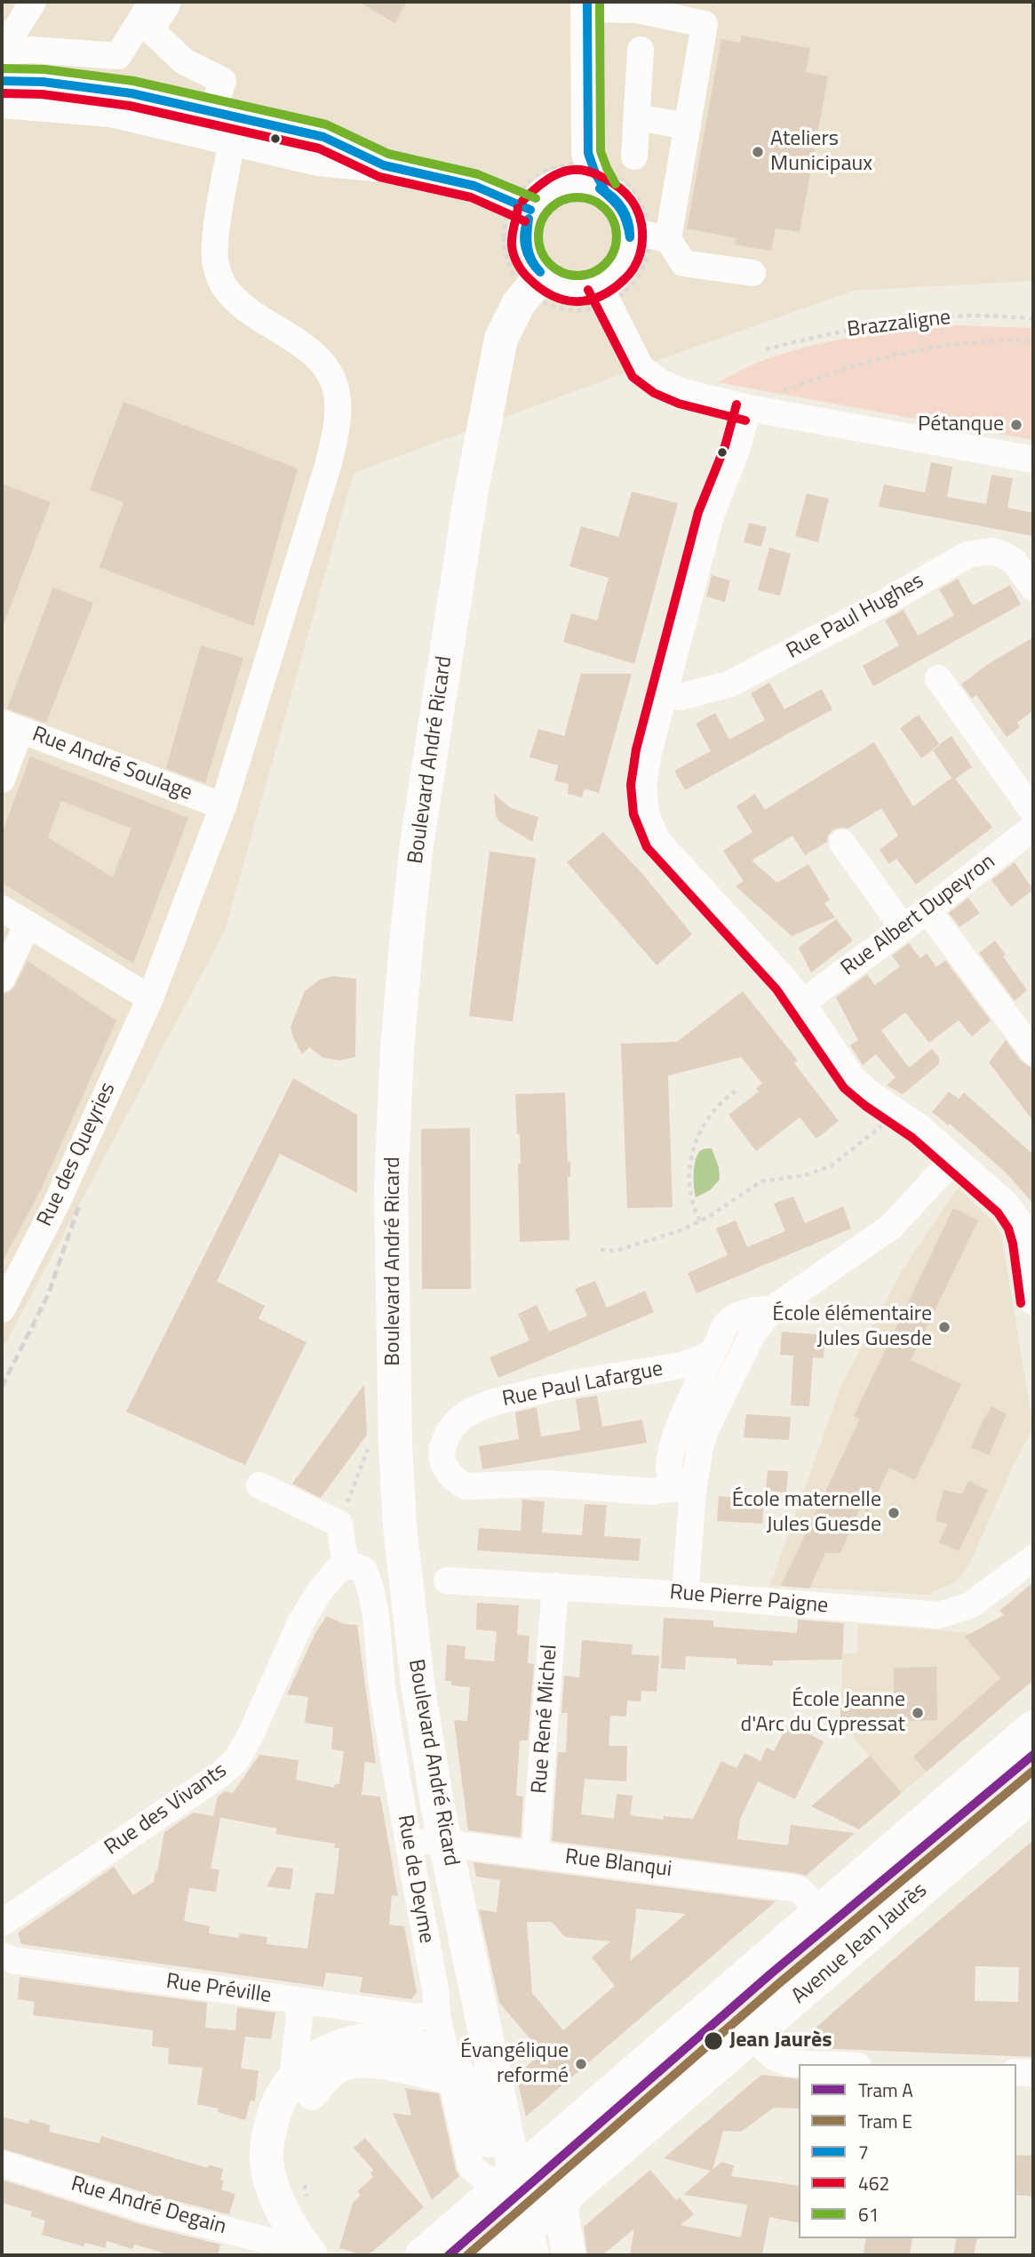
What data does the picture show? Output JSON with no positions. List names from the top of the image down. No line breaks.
{"streets":{"main road":["Boulevard André Ricard","Avenue Jean Jaurès"],"street":["Rue Paul Hughes","Rue André Soulage","Rue Albert Dupeyron","Rue des Queyries","Rue Paul Lafargue","Rue Pierre Paigne","Rue René Michel","Rue des Vivants","Rue Blanqui","Rue de Deyme","Rue Préville","Rue André Degain"],"path":["Brazzaligne"]},"crossings":[["Rue André Soulage","Rue des Queyries"],["Rue Pierre Paigne","Rue René Michel"],["Rue René Michel","Rue Blanqui"],["Rue des Vivants","Rue de Deyme"],["Rue Blanqui","Rue de Deyme"],["Rue de Deyme","Avenue Jean Jaurès"],["Rue de Deyme","Rue Préville"]],"places":["Ateliers Municipaux","Pétanque","École élémentaire Jules Guesde","École maternelle Jules Guesde","École Jeanne d'Arc du Cypressat","Jean Jaurès","Évangélique reformé"],"lines":["transit line 7","transit line 61","transit line 462","tram line A","tram line E"],"legend":["Tram A","Tram E","7","462","61"]}
